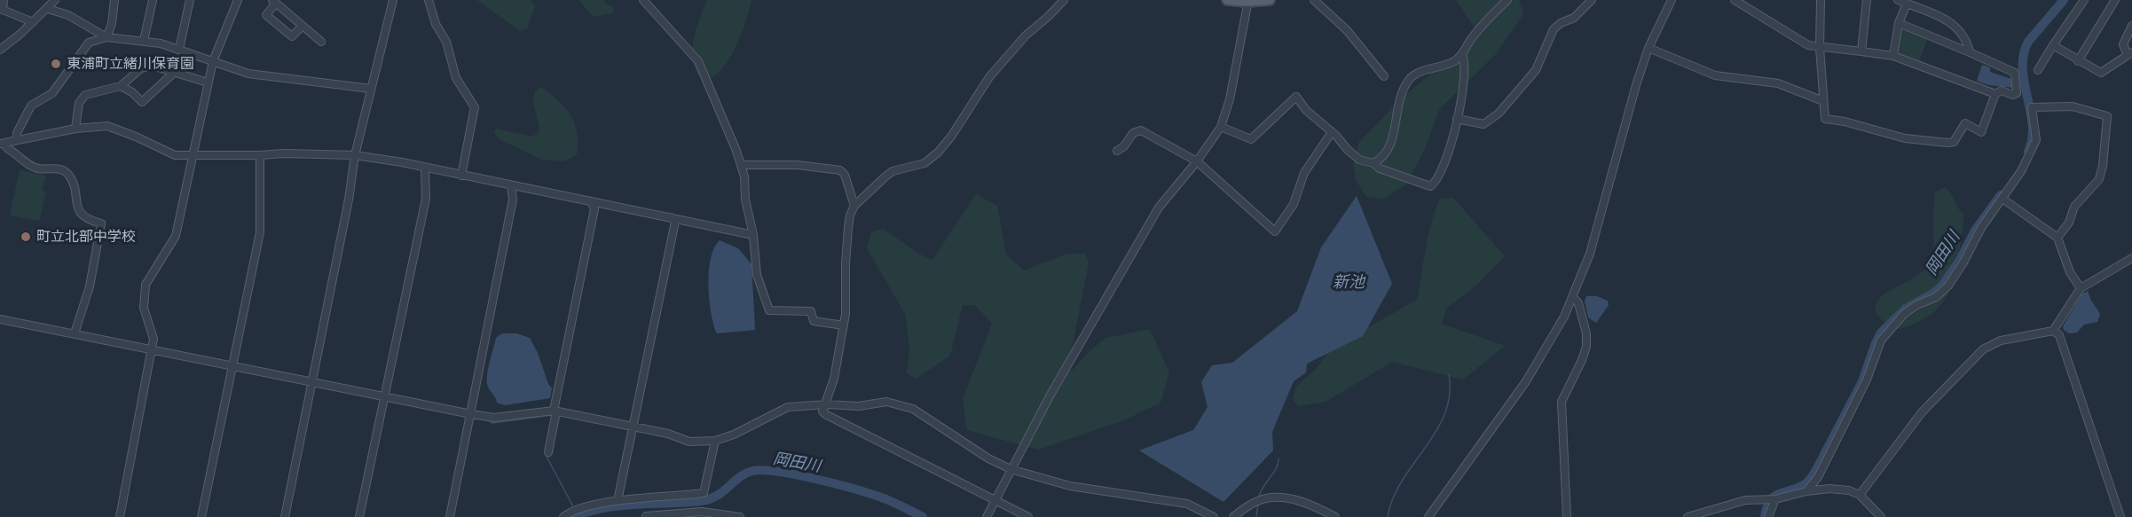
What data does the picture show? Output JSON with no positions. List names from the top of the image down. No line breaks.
{"water":["岡田川","新池"],"places":["東浦町立緒川保育園","町立北部中学校"]}
